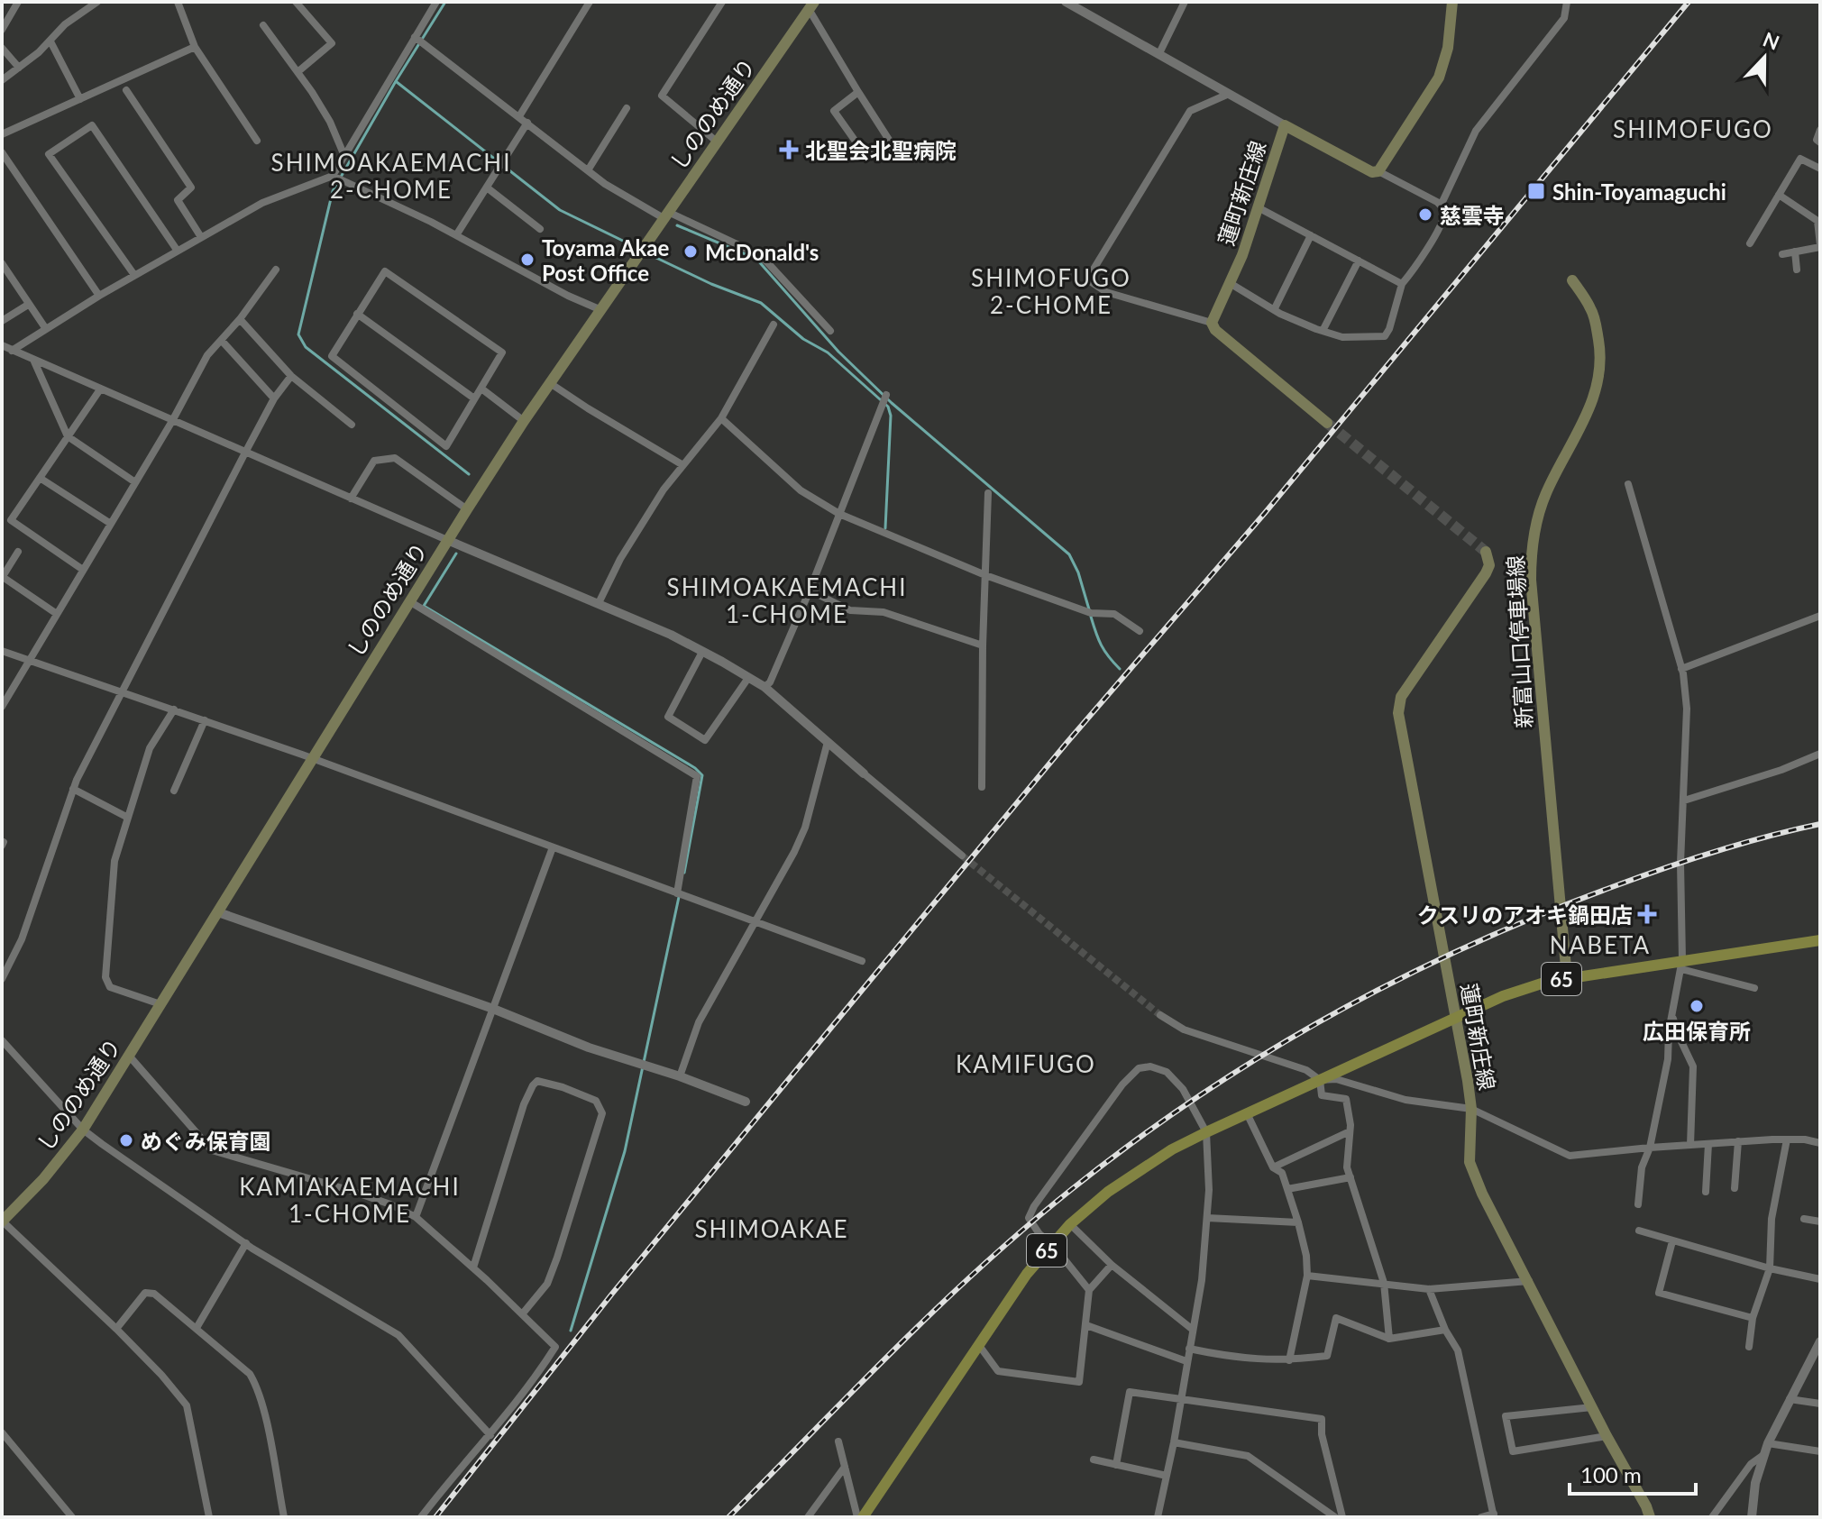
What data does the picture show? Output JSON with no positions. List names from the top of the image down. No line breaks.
{"streets":{"main road":["しののめ通り","蓮町新庄線","新富山口停車場線","65"]},"crossings":[["蓮町新庄線","65"],["新富山口停車場線","65"]],"districts":["SHIMOFUGO","SHIMOAKAEMACHI 2-CHOME","SHIMOFUGO 2-CHOME","SHIMOAKAEMACHI 1-CHOME","NABETA","KAMIFUGO","KAMIAKAEMACHI 1-CHOME","SHIMOAKAE"],"places":{"health":["北聖会北聖病院","クスリのアオキ鍋田店"],"transit":["Shin-Toyamaguchi"],"other":["慈雲寺","McDonald's","Toyama Akae Post Office","広田保育所","めぐみ保育園"]},"scale_bar":"100 m","north":"top"}
